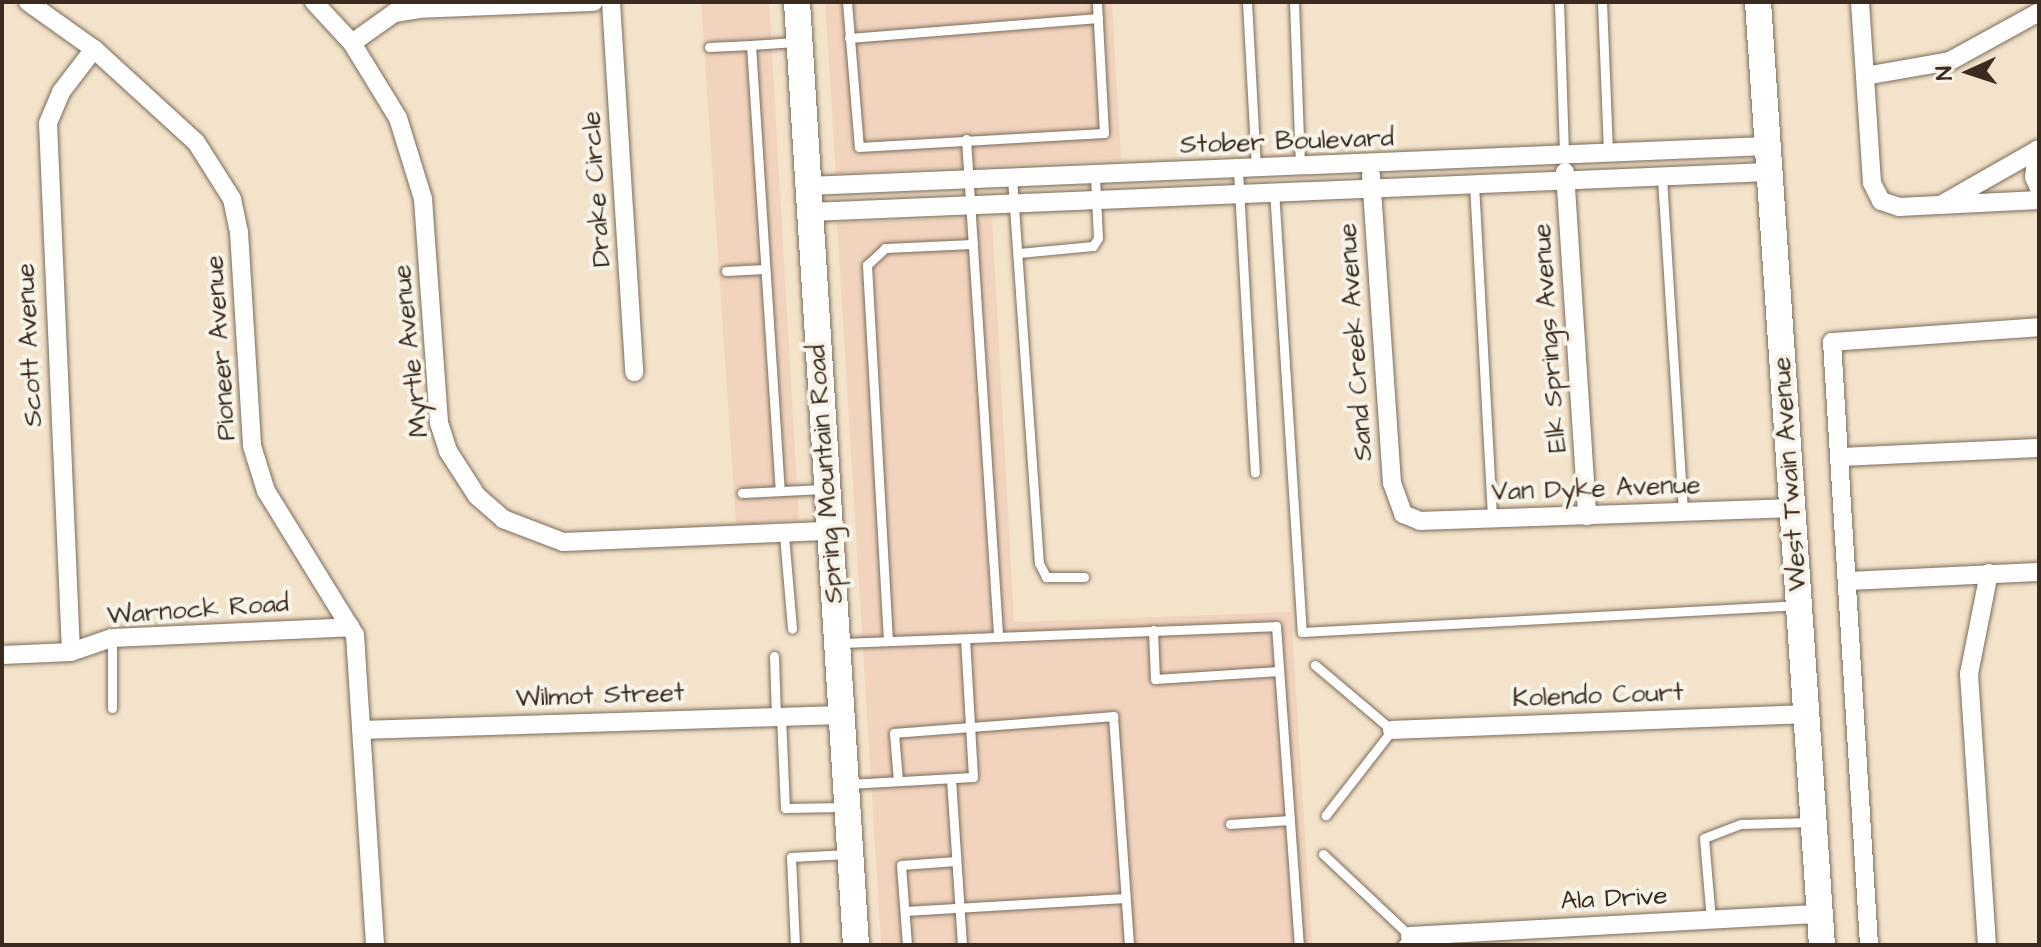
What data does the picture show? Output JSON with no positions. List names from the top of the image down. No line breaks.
{"streets":{"main road":["Spring Mountain Road","West Twain Avenue"],"street":["Stober Boulevard","Drake Circle","Elk Springs Avenue","Sand Creek Avenue","Scott Avenue","Pioneer Avenue","Myrtle Avenue","Van Dyke Avenue","Warnock Road","Wilmot Street","Kolendo Court","Ala Drive"]},"crossings":[["Stober Boulevard","Elk Springs Avenue"],["Stober Boulevard","Sand Creek Avenue"],["Stober Boulevard","Spring Mountain Road"],["Stober Boulevard","West Twain Avenue"],["Elk Springs Avenue","Van Dyke Avenue"],["Sand Creek Avenue","Van Dyke Avenue"],["Scott Avenue","Pioneer Avenue"],["Scott Avenue","Warnock Road"],["Pioneer Avenue","Warnock Road"],["Pioneer Avenue","Wilmot Street"],["Myrtle Avenue","Spring Mountain Road"],["Spring Mountain Road","Wilmot Street"],["West Twain Avenue","Van Dyke Avenue"],["West Twain Avenue","Kolendo Court"],["West Twain Avenue","Ala Drive"]],"north":"left"}
